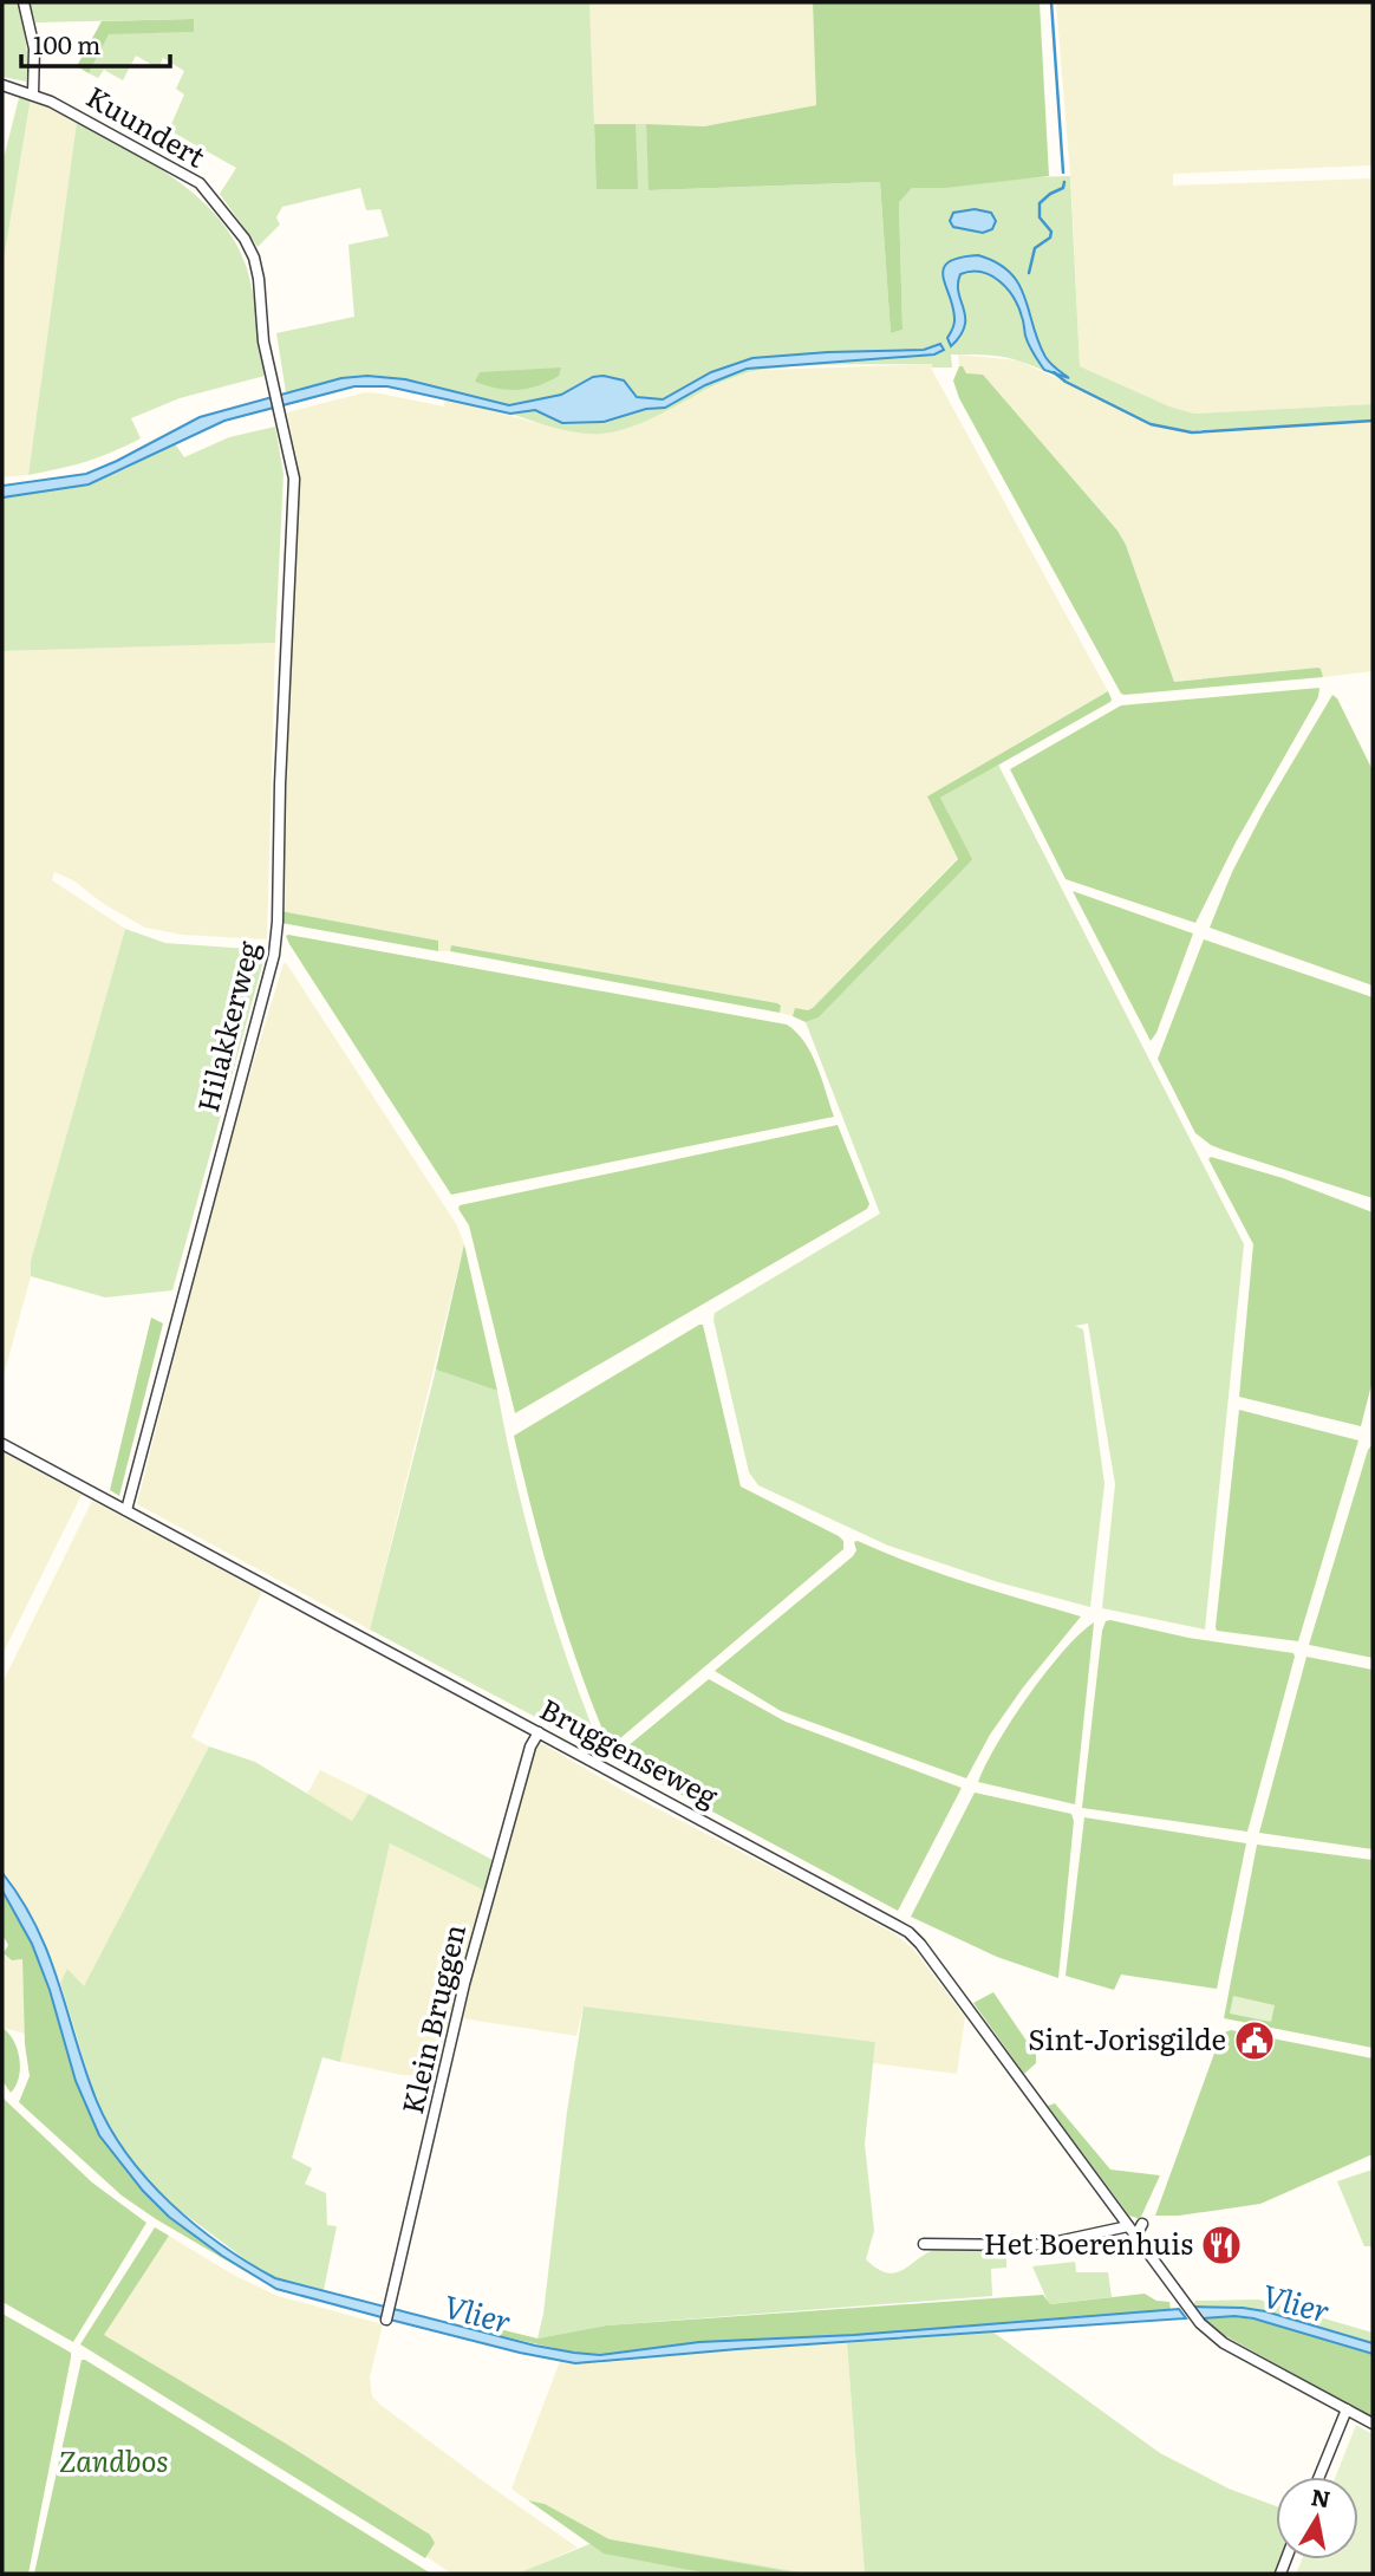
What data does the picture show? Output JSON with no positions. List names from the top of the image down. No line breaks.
{"streets":{"street":["Kuundert","Hilakkerweg","Bruggenseweg","Klein Bruggen"]},"crossings":[["Kuundert","Hilakkerweg"],["Hilakkerweg","Bruggenseweg"],["Bruggenseweg","Klein Bruggen"]],"water":["Vlier"],"parks":["Zandbos"],"places":{"public building":["Sint-Jorisgilde"],"restaurant":["Het Boerenhuis"]},"scale_bar":"100 m","north":"top"}
